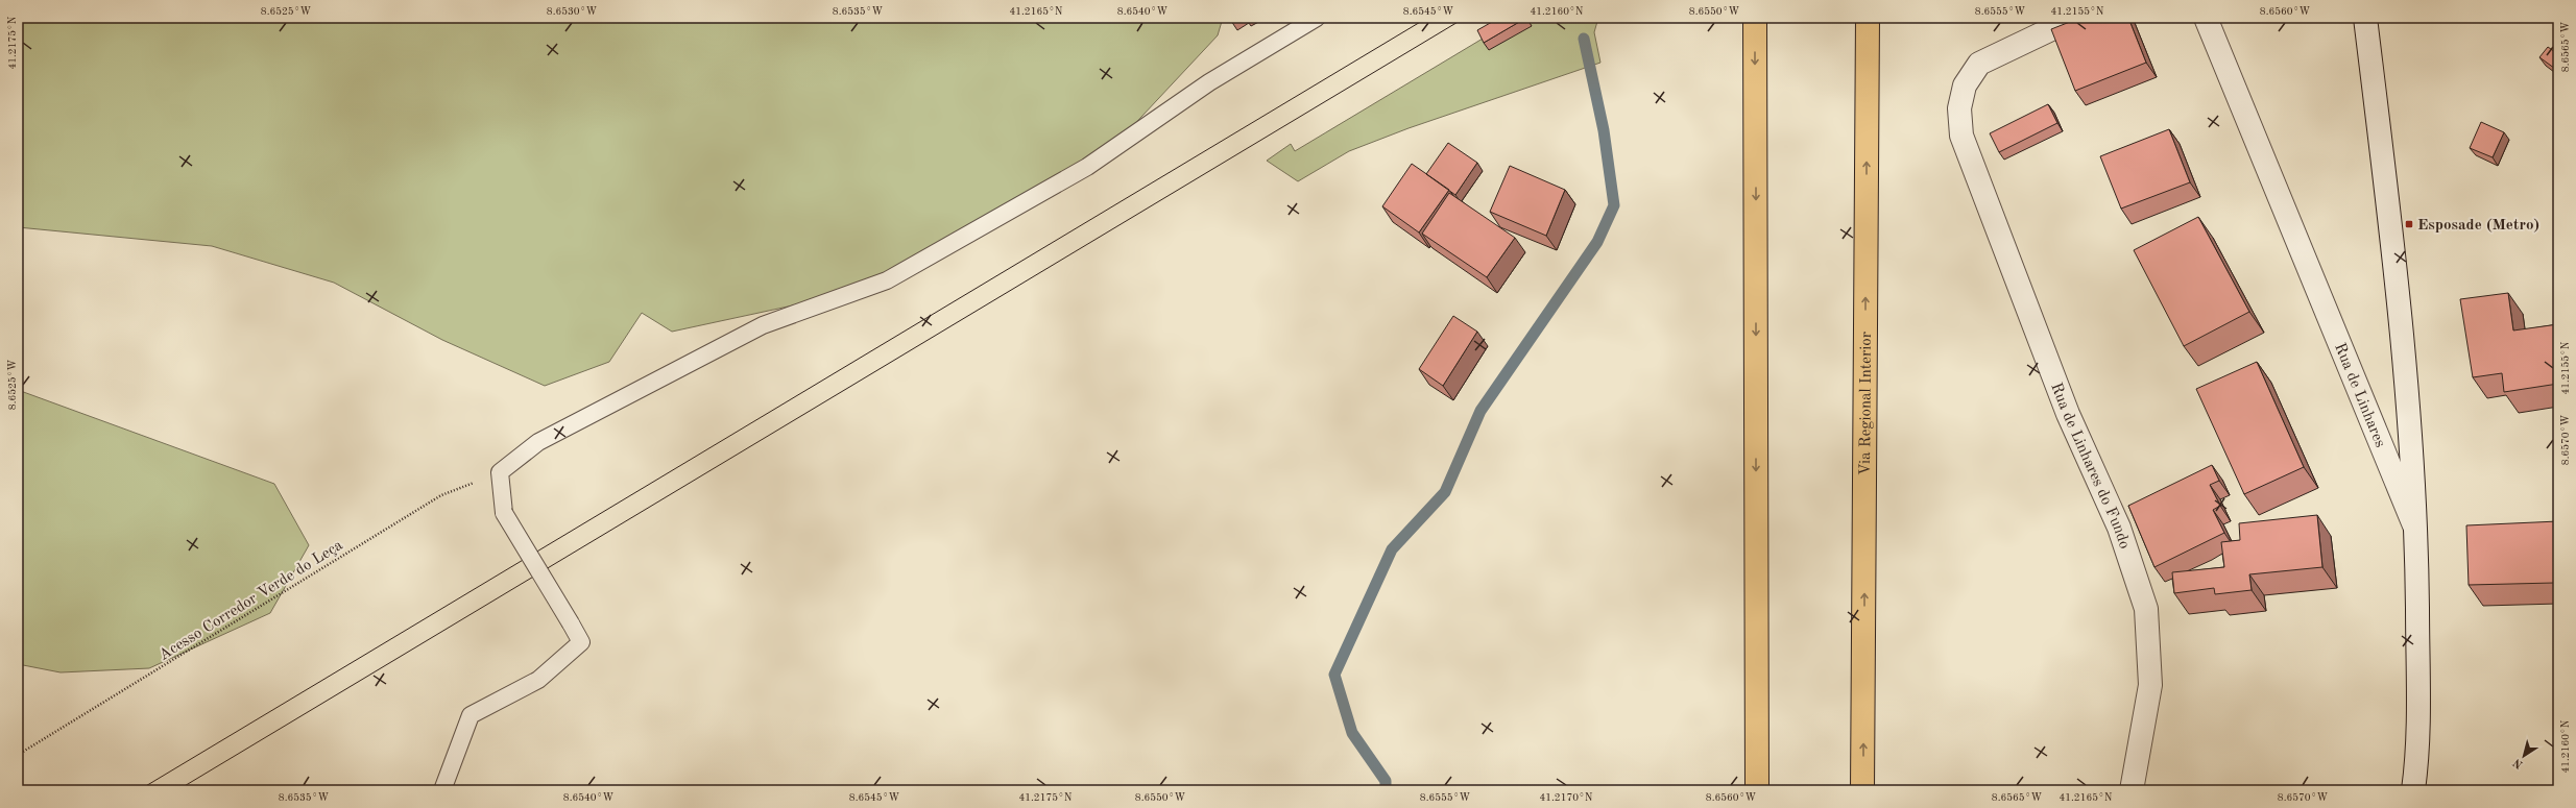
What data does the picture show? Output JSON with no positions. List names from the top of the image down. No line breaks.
{"streets":{"highway":["Via Regional Interior"],"street":["Rua de Linhares","Rua de Linhares do Fundo"],"path":["Acesso Corredor Verde do Leça"]},"places":{"transit":["Esposade (Metro)"]},"north":"bottom left","coordinates":["8.6525°W","8.6530°W","8.6535°W","41.2165°N","8.6540°W","8.6545°W","41.2160°N","8.6550°W","8.6555°W","41.2155°N","8.6560°W","41.2175°N","8.6565°W","8.6570°W","41.2170°N"]}
